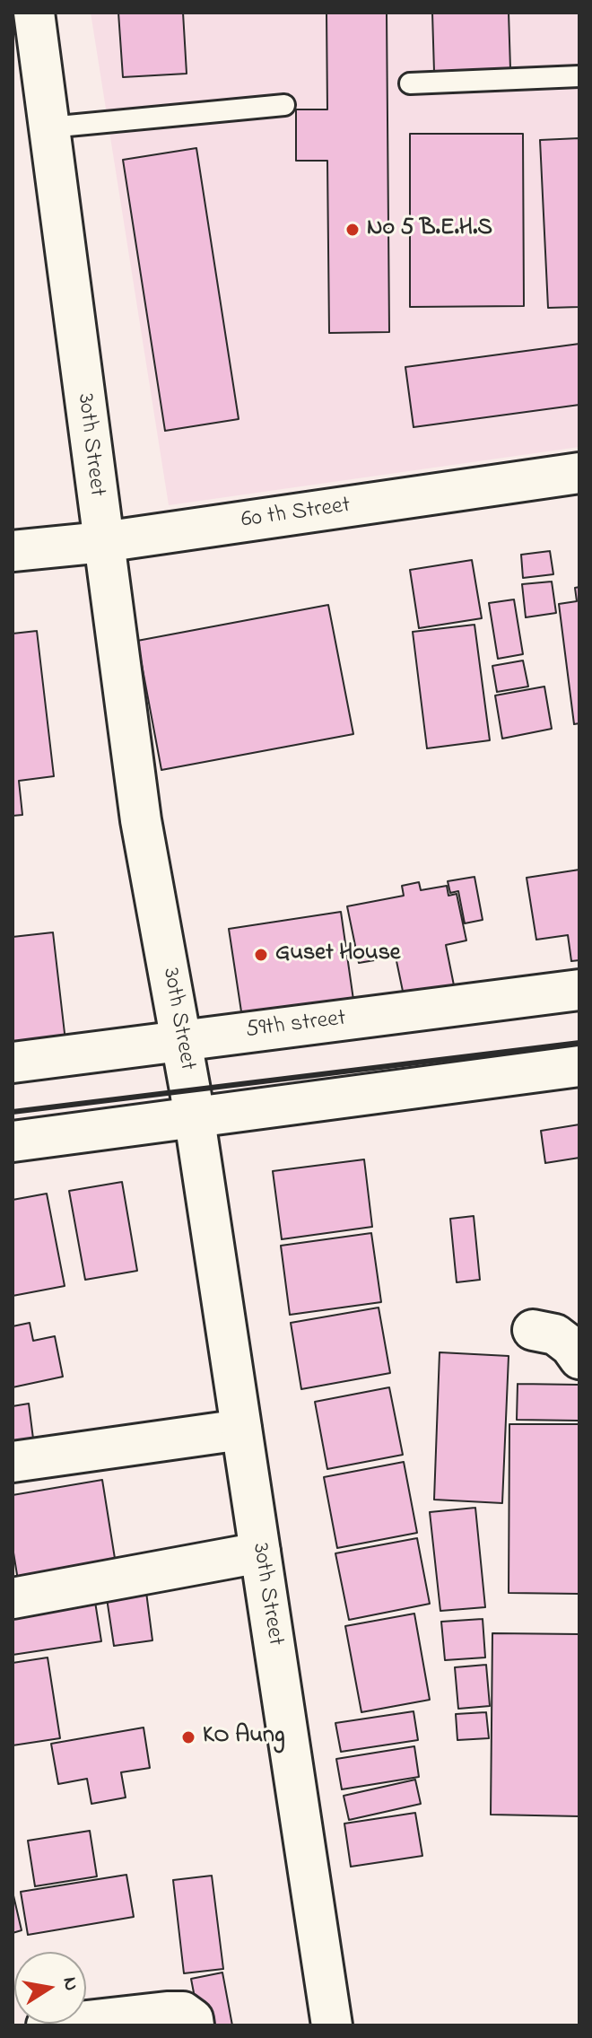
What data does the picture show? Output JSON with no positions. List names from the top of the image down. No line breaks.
{"streets":{"street":["30th Street","60 th Street","59th street"]},"crossings":[["30th Street","60 th Street"],["30th Street","59th street"]],"places":["No 5 B.E.H.S","Guset House","KO Aung"],"north":"right"}
